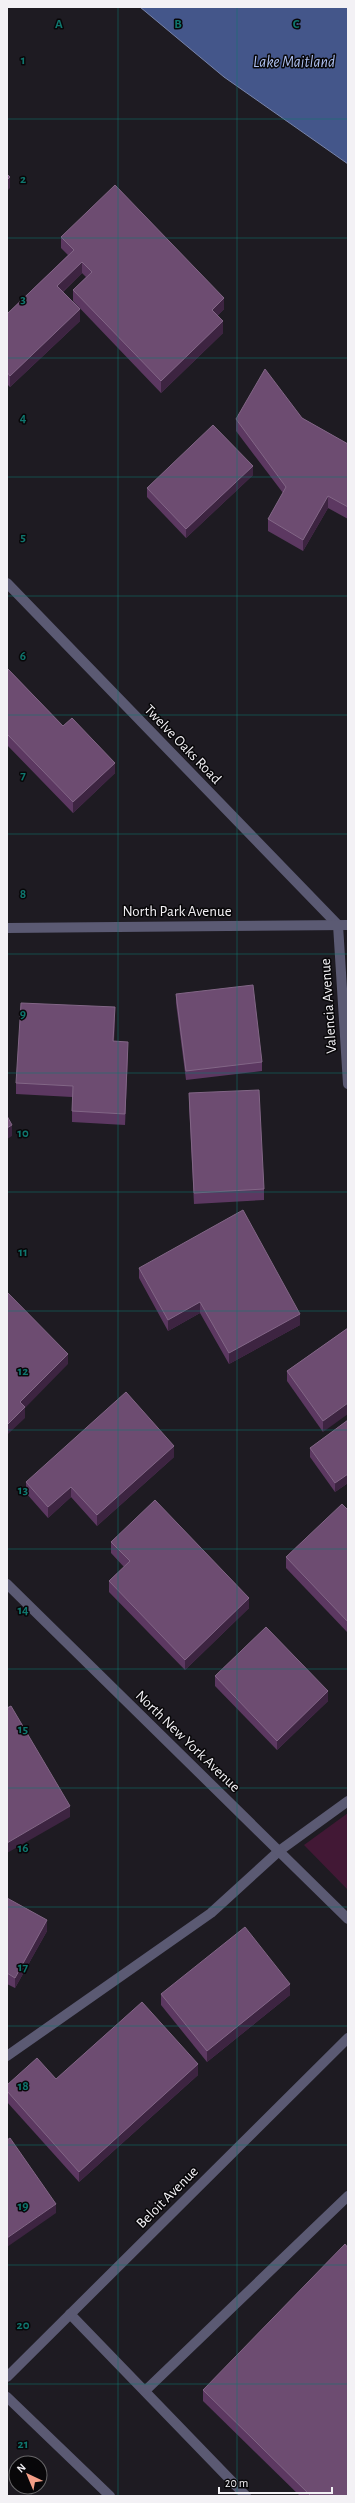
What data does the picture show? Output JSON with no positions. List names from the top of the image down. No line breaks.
{"streets":{"street":["Twelve Oaks Road","North Park Avenue","Valencia Avenue","North New York Avenue","Beloit Avenue"]},"crossings":[["Twelve Oaks Road","North Park Avenue"],["Twelve Oaks Road","Valencia Avenue"],["North Park Avenue","Valencia Avenue"]],"water":["Lake Maitland"],"scale_bar":"20 m","north":"top left","grid":{"columns":["A","B","C"],"rows":["1","2","3","4","5","6","7","8","9","10","11","12","13","14","15","16","17","18","19","20","21"]}}
